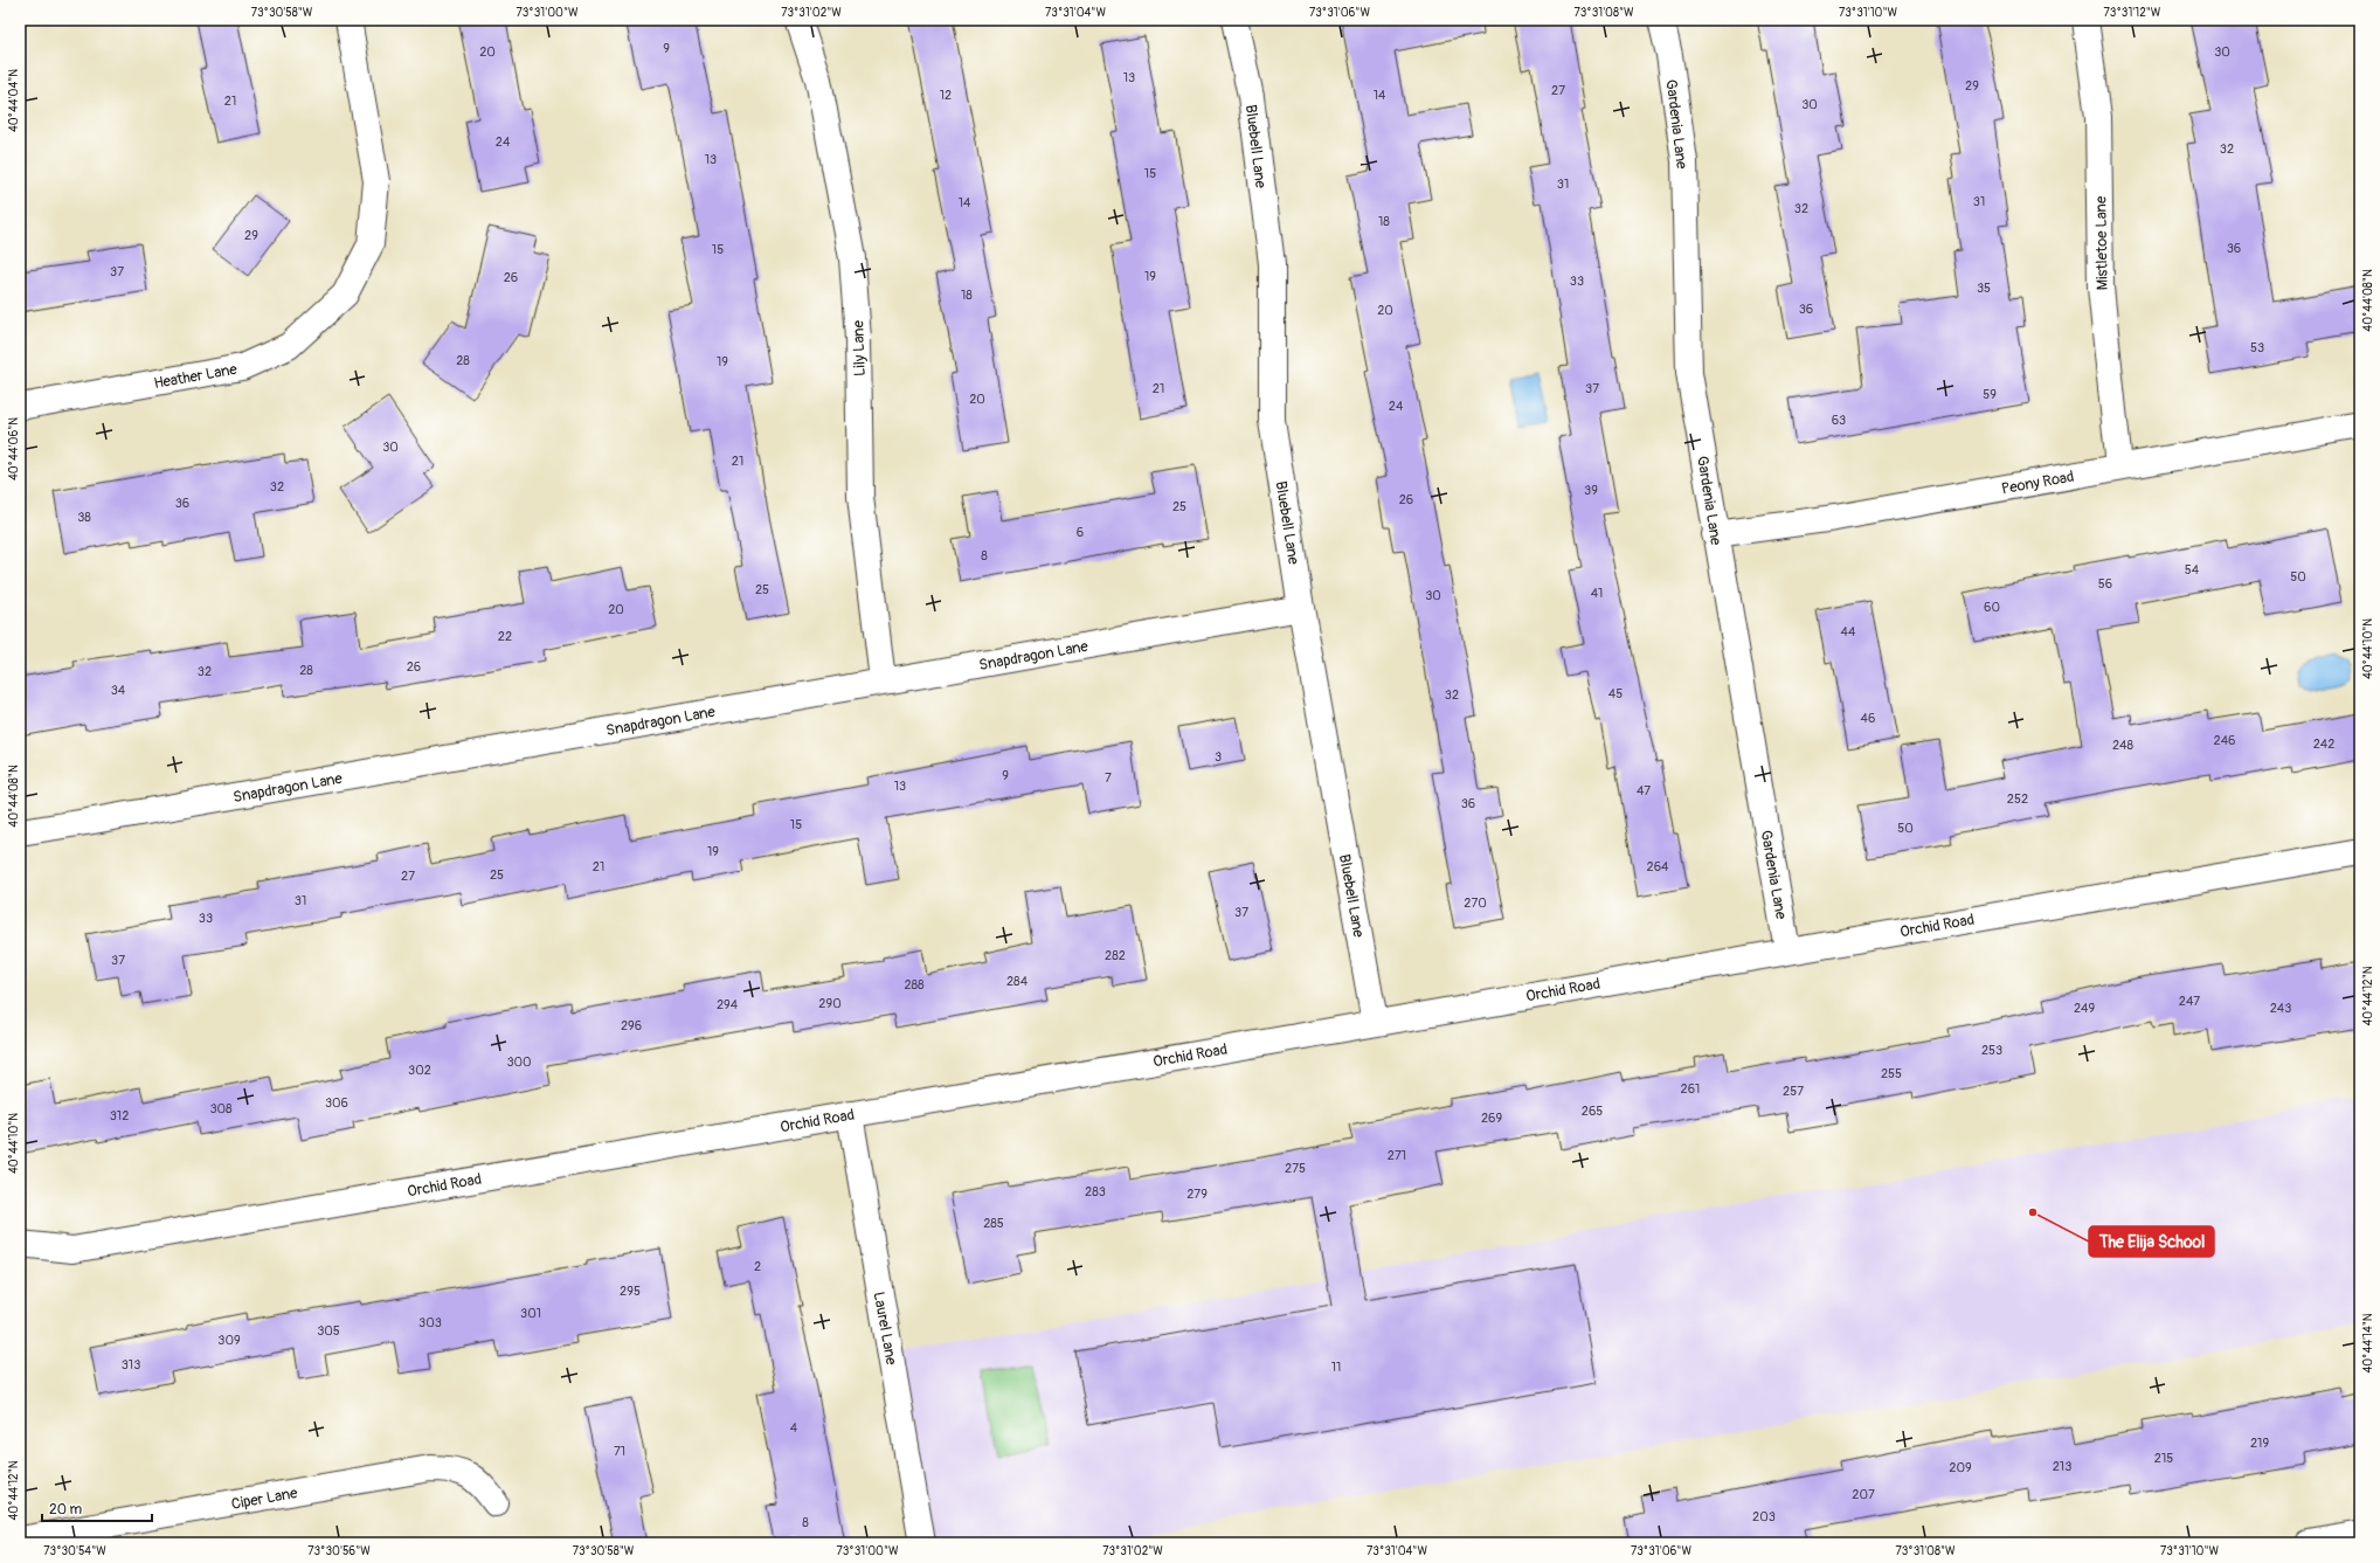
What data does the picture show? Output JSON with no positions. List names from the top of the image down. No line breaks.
{"streets":{"street":["Gardenia Lane","Bluebell Lane","Mistletoe Lane","Lily Lane","Heather Lane","Peony Road","Snapdragon Lane","Orchid Road","Laurel Lane","Ciper Lane"]},"crossings":[["Gardenia Lane","Peony Road"],["Gardenia Lane","Orchid Road"],["Bluebell Lane","Snapdragon Lane"],["Bluebell Lane","Orchid Road"],["Mistletoe Lane","Peony Road"],["Lily Lane","Snapdragon Lane"],["Orchid Road","Laurel Lane"]],"places":["The Elija School"],"house_numbers":["9","20","30","13","29","27","12","14","21","30","24","32","13","15","31","31","14","32","18","29","36","15","37","19","26","33","35","18","36","20","53","28","19","21","37","59","20","24","63","30","21","32","39","26","36","25","38","6","8","54","50","56","25","41","30","60","20","44","22","26","28","32","34","45","32","46","246","242","248","3","9","7","13","47","252","36","15","50","19","21","264","25","27","31","270","37","33","282","37","284","288","247","290","294","249","243","296","253","300","302","255","261","257","306","308","265","312","269","271","275","283","279","285","2","295","301","303","305","309","313","11","4","219","71","215","213","209","207","203","8"],"scale_bar":"20 m","coordinates":["73°30'58\"W","73°31'00\"W","73°31'02\"W","73°31'04\"W","73°31'06\"W","73°31'08\"W","73°31'10\"W","73°31'12\"W","40°44'04\"N","40°44'08\"N","40°44'06\"N","40°44'10\"N","40°44'12\"N","40°44'14\"N","73°30'54\"W","73°30'56\"W"]}
